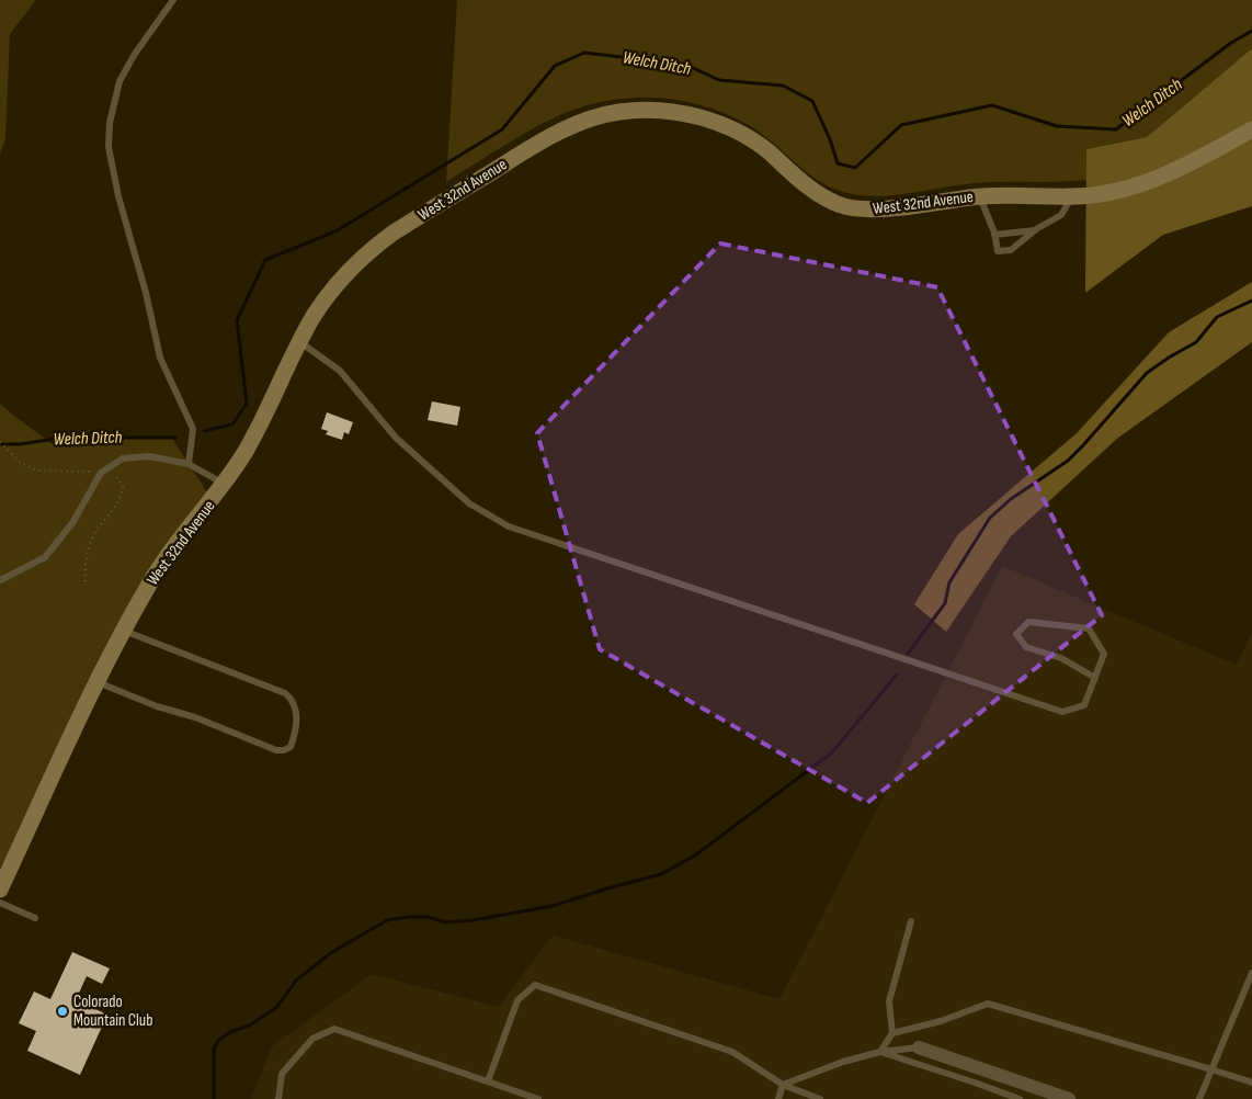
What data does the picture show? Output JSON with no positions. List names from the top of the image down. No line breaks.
{"streets":{"street":["West 32nd Avenue"]},"water":["Welch Ditch"],"places":["Colorado Mountain Club"]}
